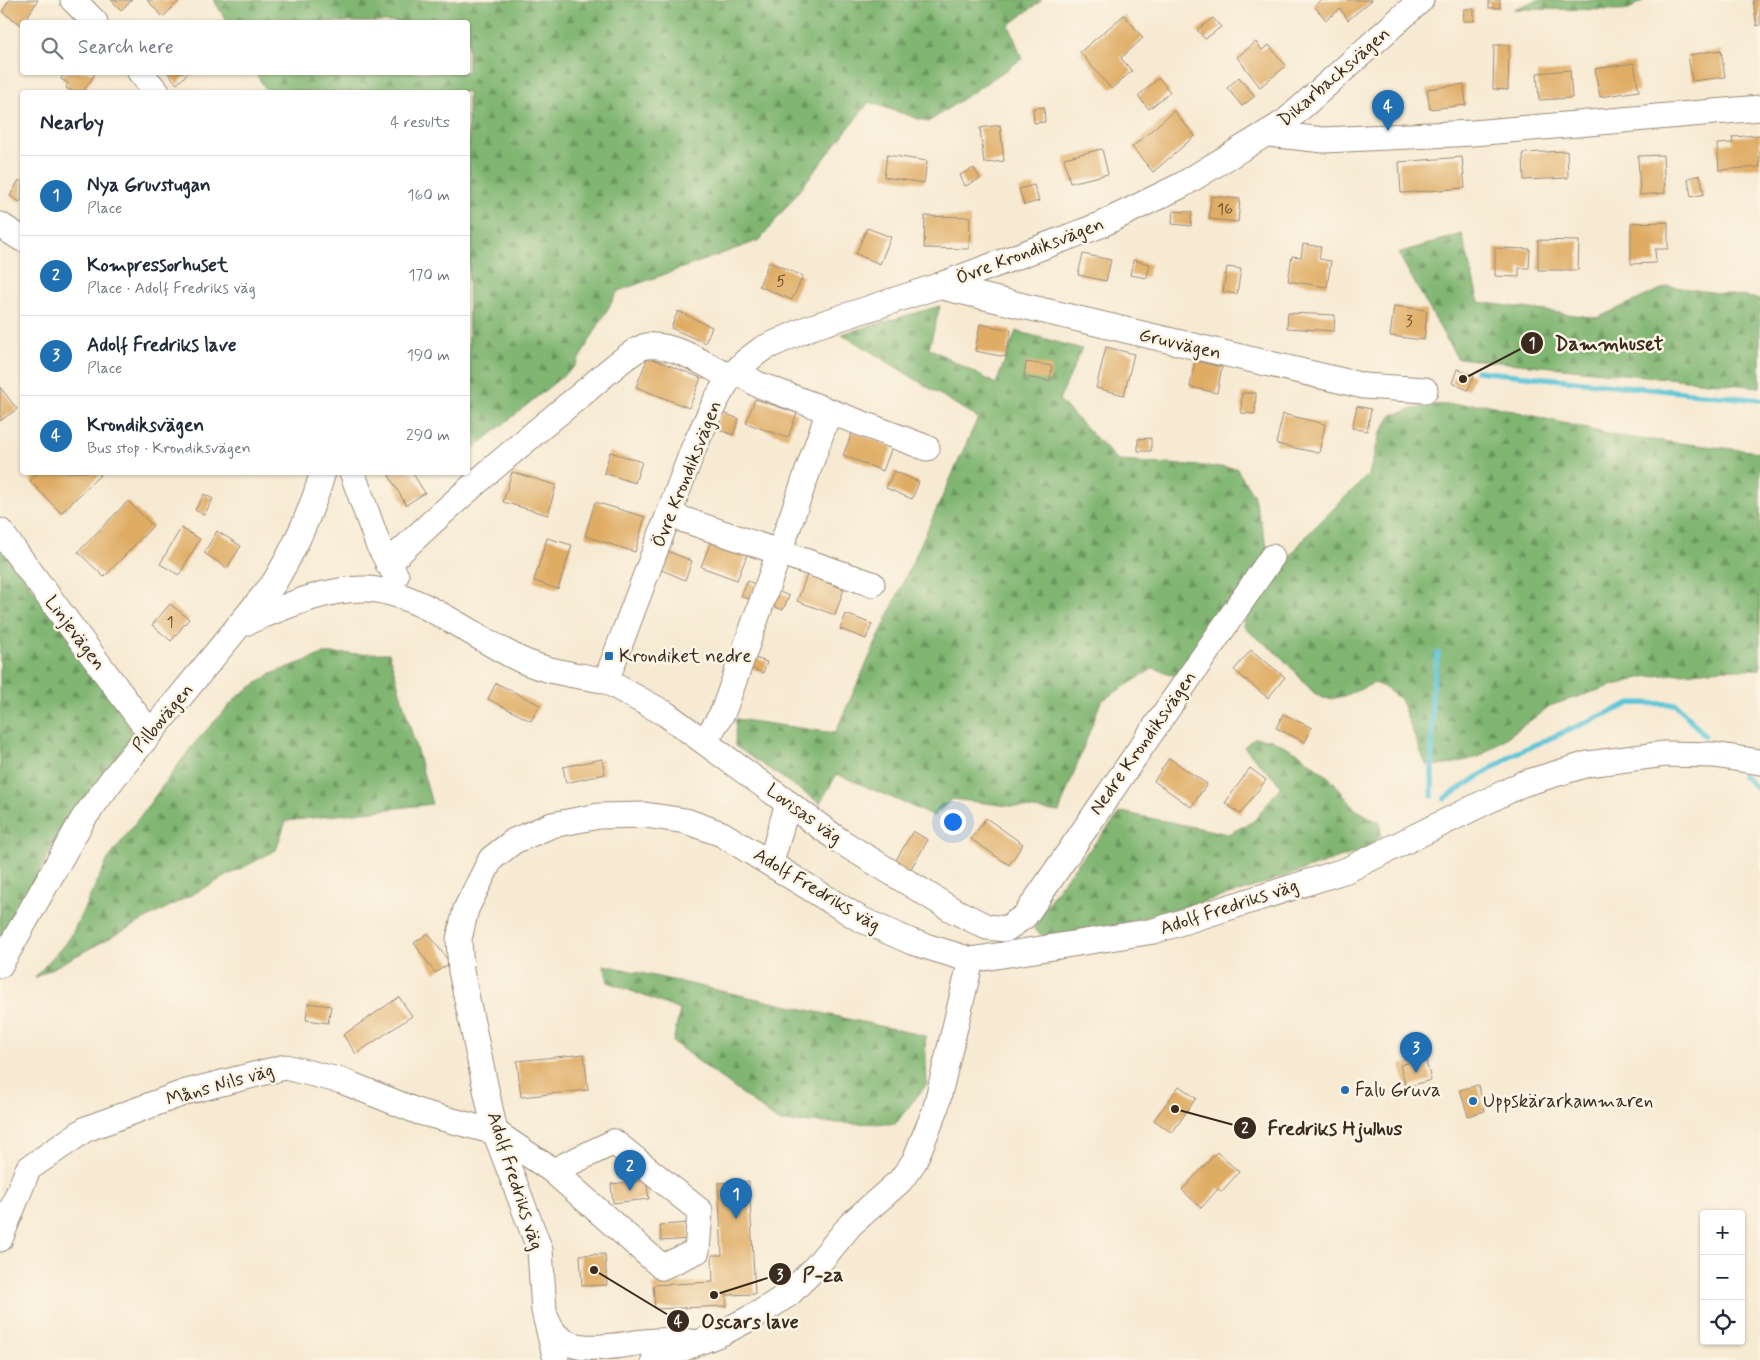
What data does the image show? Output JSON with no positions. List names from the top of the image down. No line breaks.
{"streets":{"street":["Dikarbacksvägen","Övre Krondiksvägen","Gruvvägen","Linjevägen","Pilbovägen","Nedre Krondiksvägen","Lovisas väg","Adolf Fredriks väg","Måns Nils väg"]},"crossings":[["Dikarbacksvägen","Övre Krondiksvägen"],["Övre Krondiksvägen","Gruvvägen"],["Övre Krondiksvägen","Lovisas väg"],["Linjevägen","Pilbovägen"],["Nedre Krondiksvägen","Lovisas väg"],["Adolf Fredriks väg","Måns Nils väg"]],"places":{"other":["Dammhuset","Falu Gruva","Uppskärarkammaren","Fredriks Hjulhus","Oscars lave","P-za"],"transit":["Krondiket nedre"]},"house_numbers":["16","5","3","1"],"page":{"search":"Search here","pins":["4","3","2","1"],"heading":["Nearby","4 results"],"list":[{"mark":"1","name":"Nya Gruvstugan","note":"Place","value":"160 m"},{"mark":"2","name":"Kompressorhuset","note":"Place · Adolf Fredriks väg","value":"170 m"},{"mark":"3","name":"Adolf Fredriks lave","note":"Place","value":"190 m"},{"mark":"4","name":"Krondiksvägen","note":"Bus stop · Krondiksvägen","value":"290 m"}],"map_buttons":["+","−"]}}
